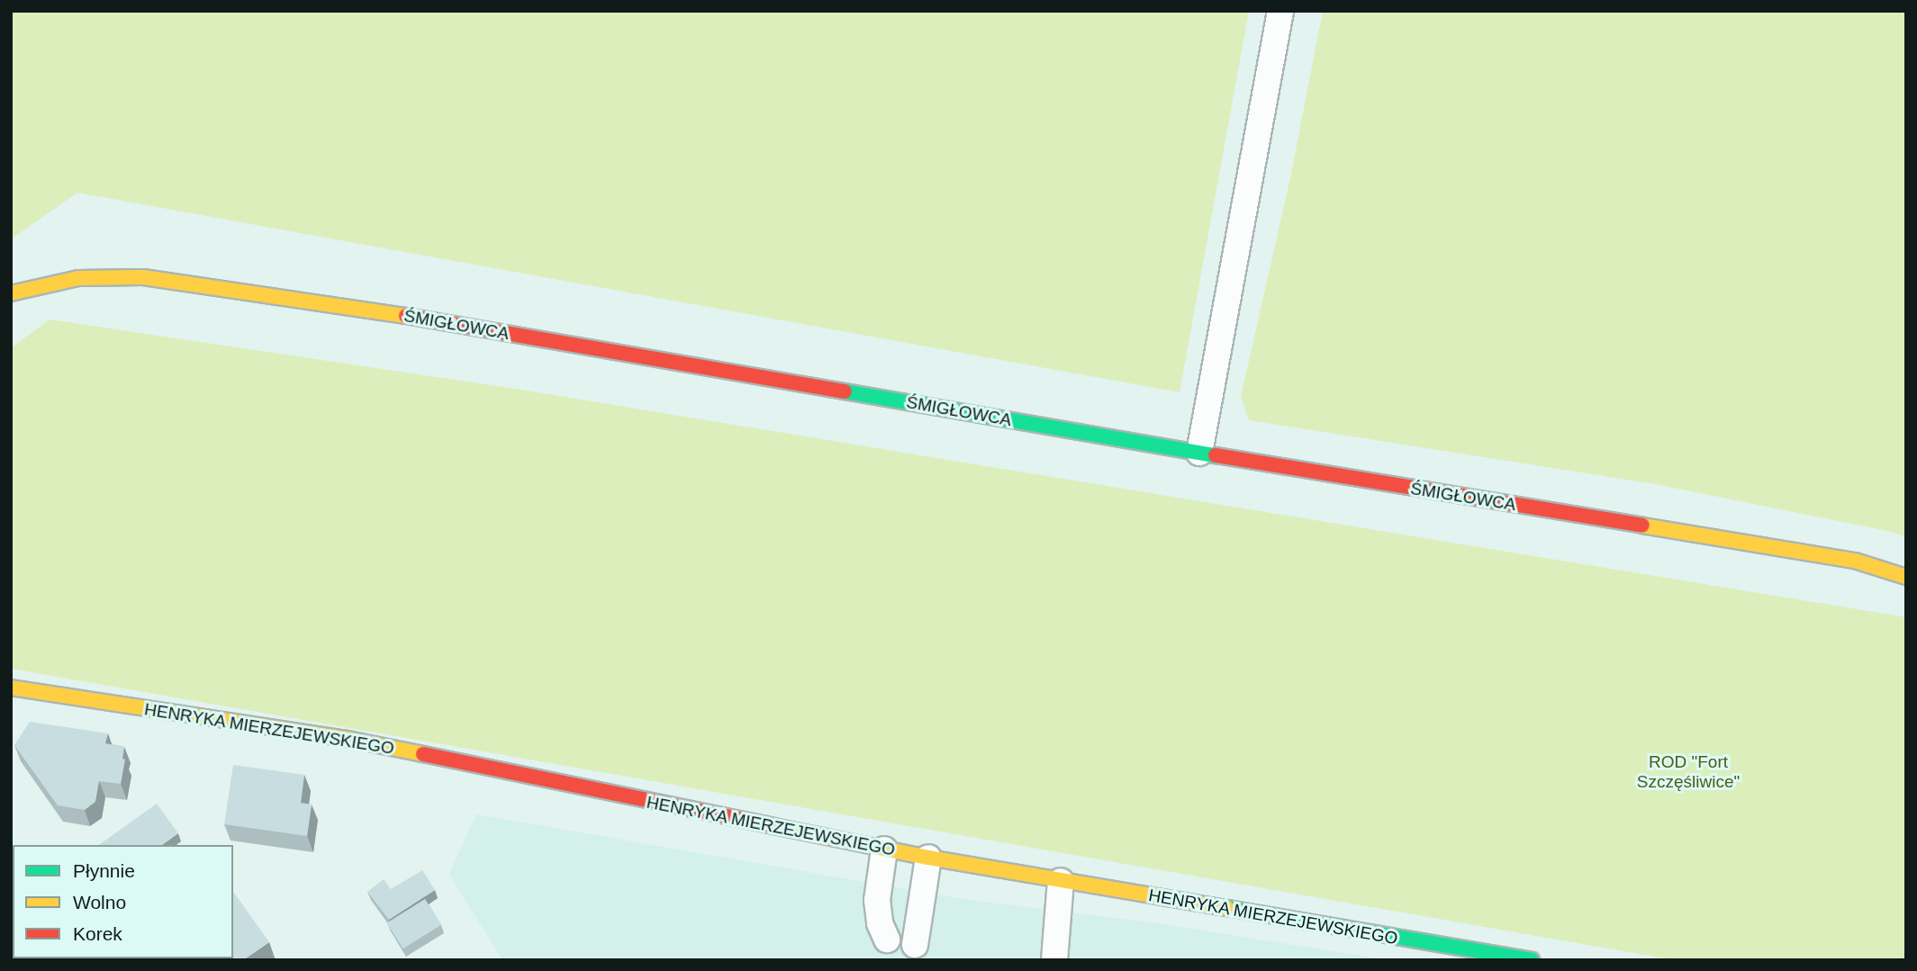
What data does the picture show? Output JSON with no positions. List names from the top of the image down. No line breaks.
{"streets":{"street":["ŚMIGŁOWCA","HENRYKA MIERZEJEWSKIEGO"]},"parks":["ROD \"Fort Szczęśliwice\""],"legend":["Płynnie","Wolno","Korek"]}
